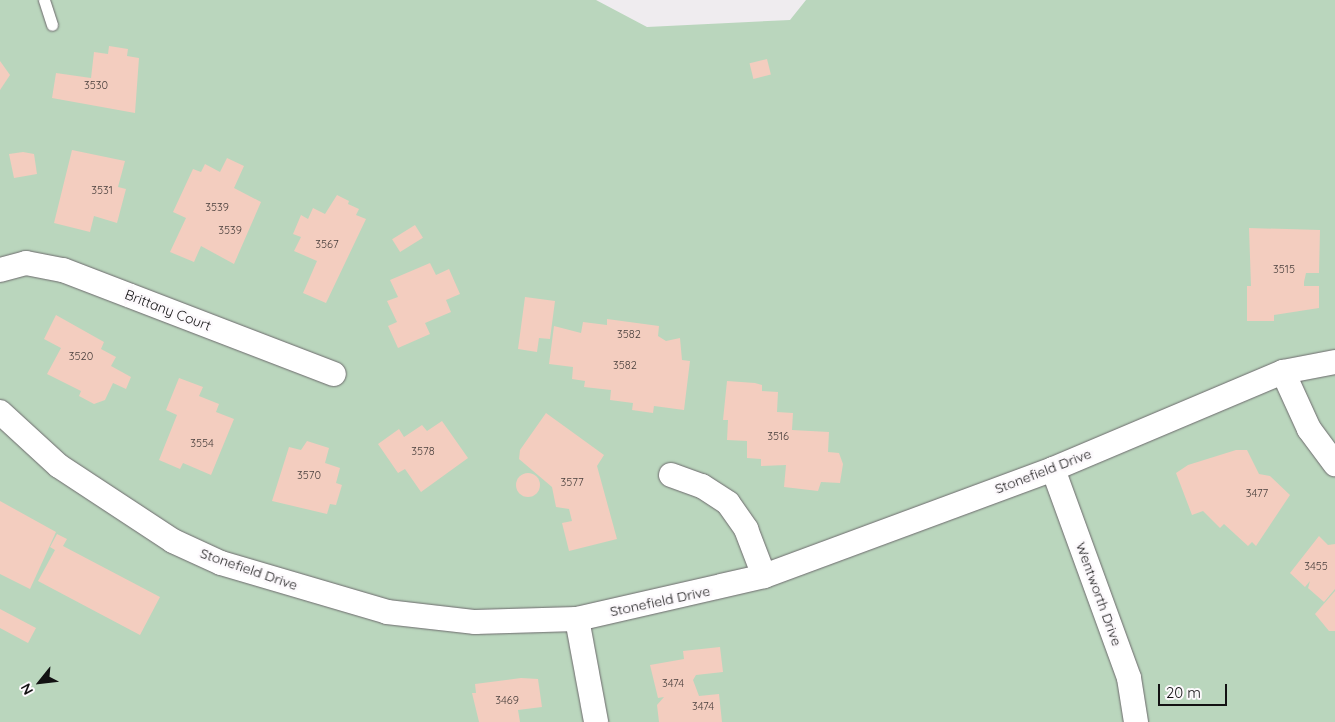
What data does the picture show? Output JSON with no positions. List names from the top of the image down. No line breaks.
{"streets":{"street":["Brittany Court","Stonefield Drive","Wentworth Drive"]},"crossings":[["Stonefield Drive","Wentworth Drive"]],"house_numbers":["3530","3531","3539","3539","3567","3515","3582","3520","3582","3516","3554","3578","3570","3577","3477","3455","3474","3469","3474"],"scale_bar":"20 m","north":"bottom left"}
